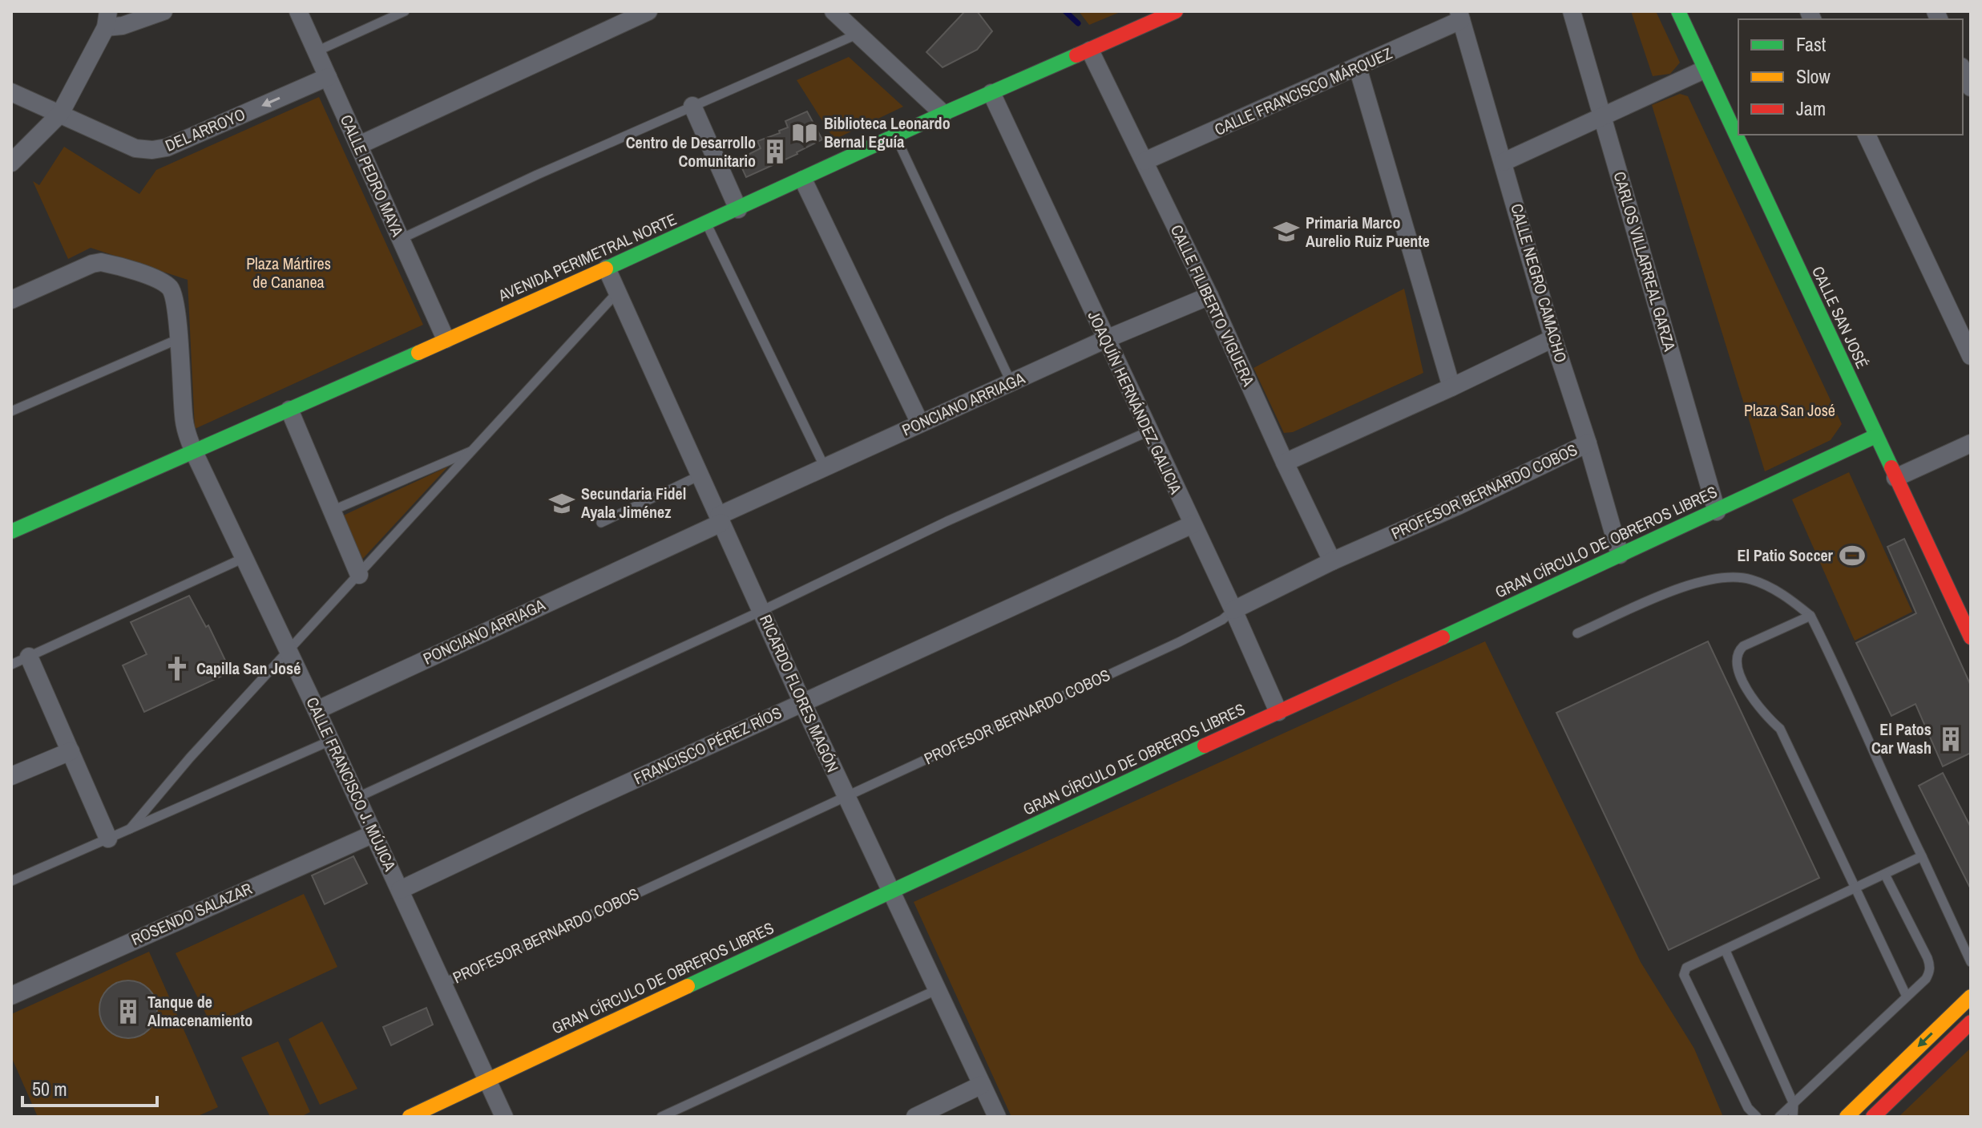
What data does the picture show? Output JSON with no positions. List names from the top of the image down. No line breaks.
{"streets":{"street":["CALLE FRANCISCO MÁRQUEZ","DEL ARROYO","CALLE PEDRO MAYA","AVENIDA PERIMETRAL NORTE","CARLOS VILLARREAL GARZA","CALLE NEGRO CAMACHO","CALLE FILIBERTO VIGUERA","CALLE SAN JOSÉ","JOAQUÍN HERNÁNDEZ GALICIA","PONCIANO ARRIAGA","PROFESOR BERNARDO COBOS","GRAN CÍRCULO DE OBREROS LIBRES","RICARDO FLORES MAGÓN","FRANCISCO PÉREZ RÍOS","CALLE FRANCISCO J. MÚJICA","ROSENDO SALAZAR"]},"crossings":[["CALLE FRANCISCO MÁRQUEZ","CALLE NEGRO CAMACHO"],["CALLE FRANCISCO MÁRQUEZ","CALLE FILIBERTO VIGUERA"],["DEL ARROYO","CALLE PEDRO MAYA"],["CALLE PEDRO MAYA","AVENIDA PERIMETRAL NORTE"],["AVENIDA PERIMETRAL NORTE","CALLE FILIBERTO VIGUERA"],["AVENIDA PERIMETRAL NORTE","JOAQUÍN HERNÁNDEZ GALICIA"],["AVENIDA PERIMETRAL NORTE","RICARDO FLORES MAGÓN"],["AVENIDA PERIMETRAL NORTE","CALLE FRANCISCO J. MÚJICA"],["CARLOS VILLARREAL GARZA","GRAN CÍRCULO DE OBREROS LIBRES"],["CALLE NEGRO CAMACHO","PROFESOR BERNARDO COBOS"],["CALLE NEGRO CAMACHO","GRAN CÍRCULO DE OBREROS LIBRES"],["CALLE FILIBERTO VIGUERA","PONCIANO ARRIAGA"],["CALLE FILIBERTO VIGUERA","PROFESOR BERNARDO COBOS"],["CALLE SAN JOSÉ","GRAN CÍRCULO DE OBREROS LIBRES"],["JOAQUÍN HERNÁNDEZ GALICIA","PONCIANO ARRIAGA"],["JOAQUÍN HERNÁNDEZ GALICIA","PROFESOR BERNARDO COBOS"],["JOAQUÍN HERNÁNDEZ GALICIA","GRAN CÍRCULO DE OBREROS LIBRES"],["JOAQUÍN HERNÁNDEZ GALICIA","FRANCISCO PÉREZ RÍOS"],["PONCIANO ARRIAGA","RICARDO FLORES MAGÓN"],["PONCIANO ARRIAGA","CALLE FRANCISCO J. MÚJICA"],["PROFESOR BERNARDO COBOS","RICARDO FLORES MAGÓN"],["PROFESOR BERNARDO COBOS","CALLE FRANCISCO J. MÚJICA"],["GRAN CÍRCULO DE OBREROS LIBRES","RICARDO FLORES MAGÓN"],["GRAN CÍRCULO DE OBREROS LIBRES","CALLE FRANCISCO J. MÚJICA"],["RICARDO FLORES MAGÓN","FRANCISCO PÉREZ RÍOS"],["FRANCISCO PÉREZ RÍOS","CALLE FRANCISCO J. MÚJICA"],["CALLE FRANCISCO J. MÚJICA","ROSENDO SALAZAR"]],"one_way":["DEL ARROYO"],"parks":["Plaza Mártires de Cananea","Plaza San José"],"places":{"library":["Biblioteca Leonardo Bernal Eguía"],"building":["Centro de Desarrollo Comunitario","El Patos Car Wash","Tanque de Almacenamiento"],"school or university":["Primaria Marco Aurelio Ruiz Puente","Secundaria Fidel Ayala Jiménez"],"sports":["El Patio Soccer"],"church":["Capilla San José"]},"legend":["Fast","Slow","Jam"],"scale_bar":"50 m"}
